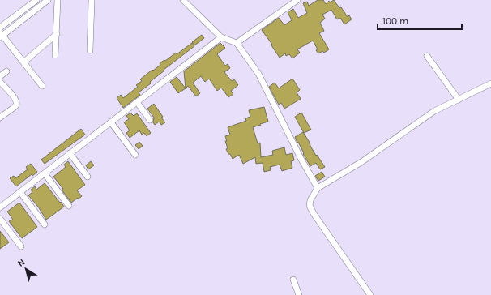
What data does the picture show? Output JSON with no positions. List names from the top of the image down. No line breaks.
{"scale_bar":"100 m","north":"top left"}
